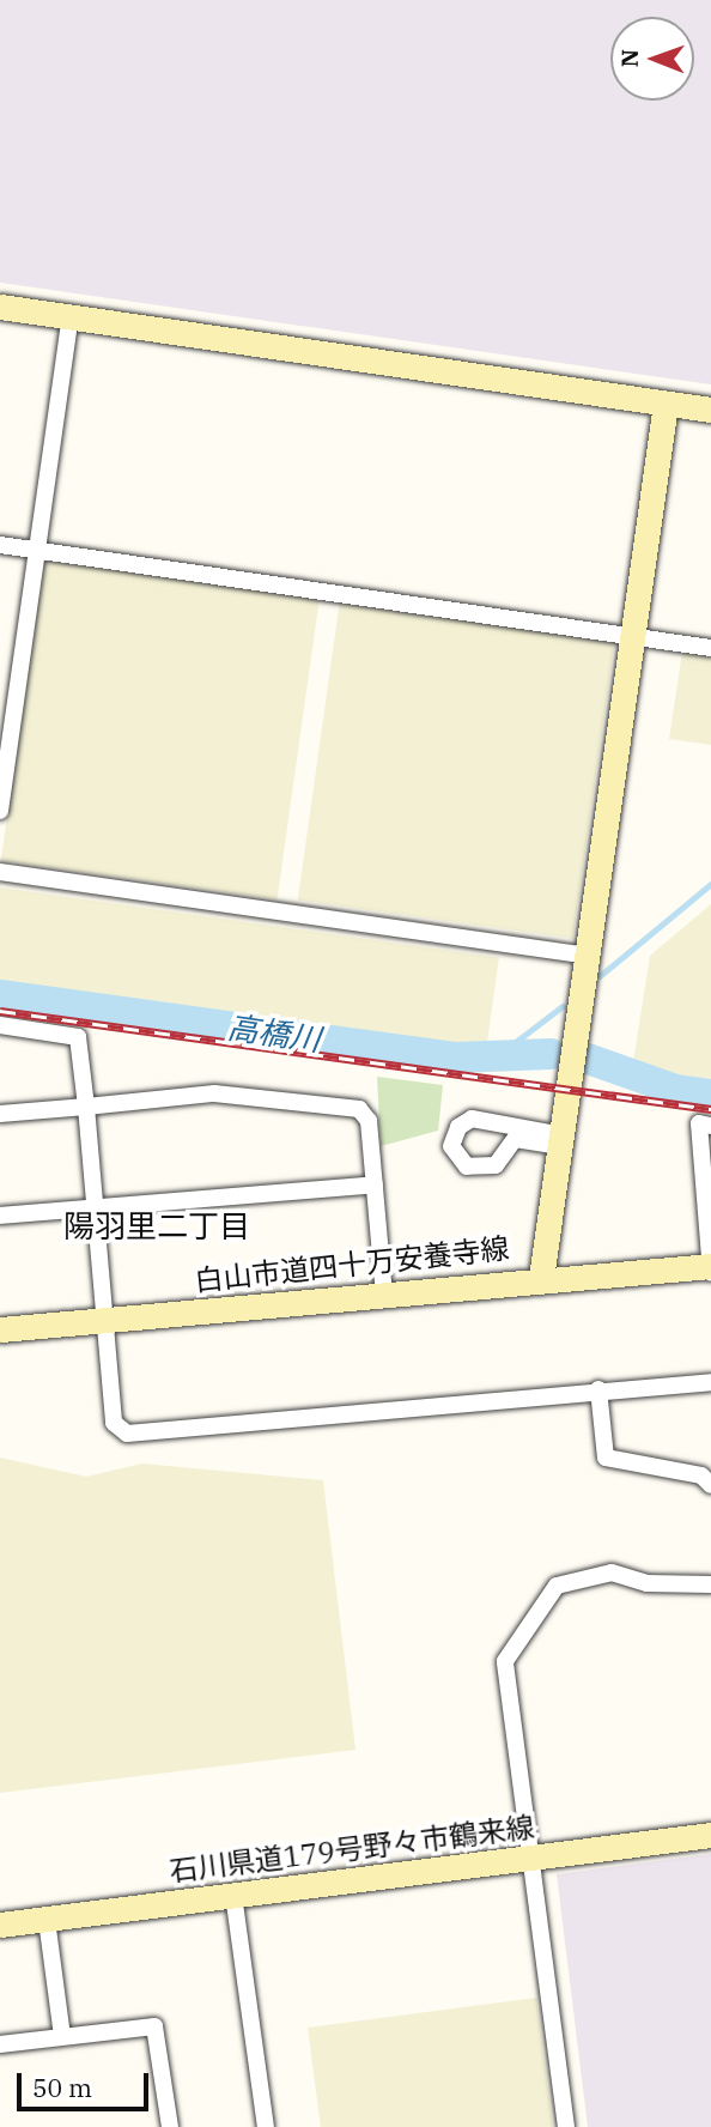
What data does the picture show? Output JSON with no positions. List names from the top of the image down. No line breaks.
{"streets":{"street":["白山市道四十万安養寺線","石川県道179号野々市鶴来線"]},"districts":["陽羽里二丁目"],"water":["高橋川"],"scale_bar":"50 m","north":"left"}
